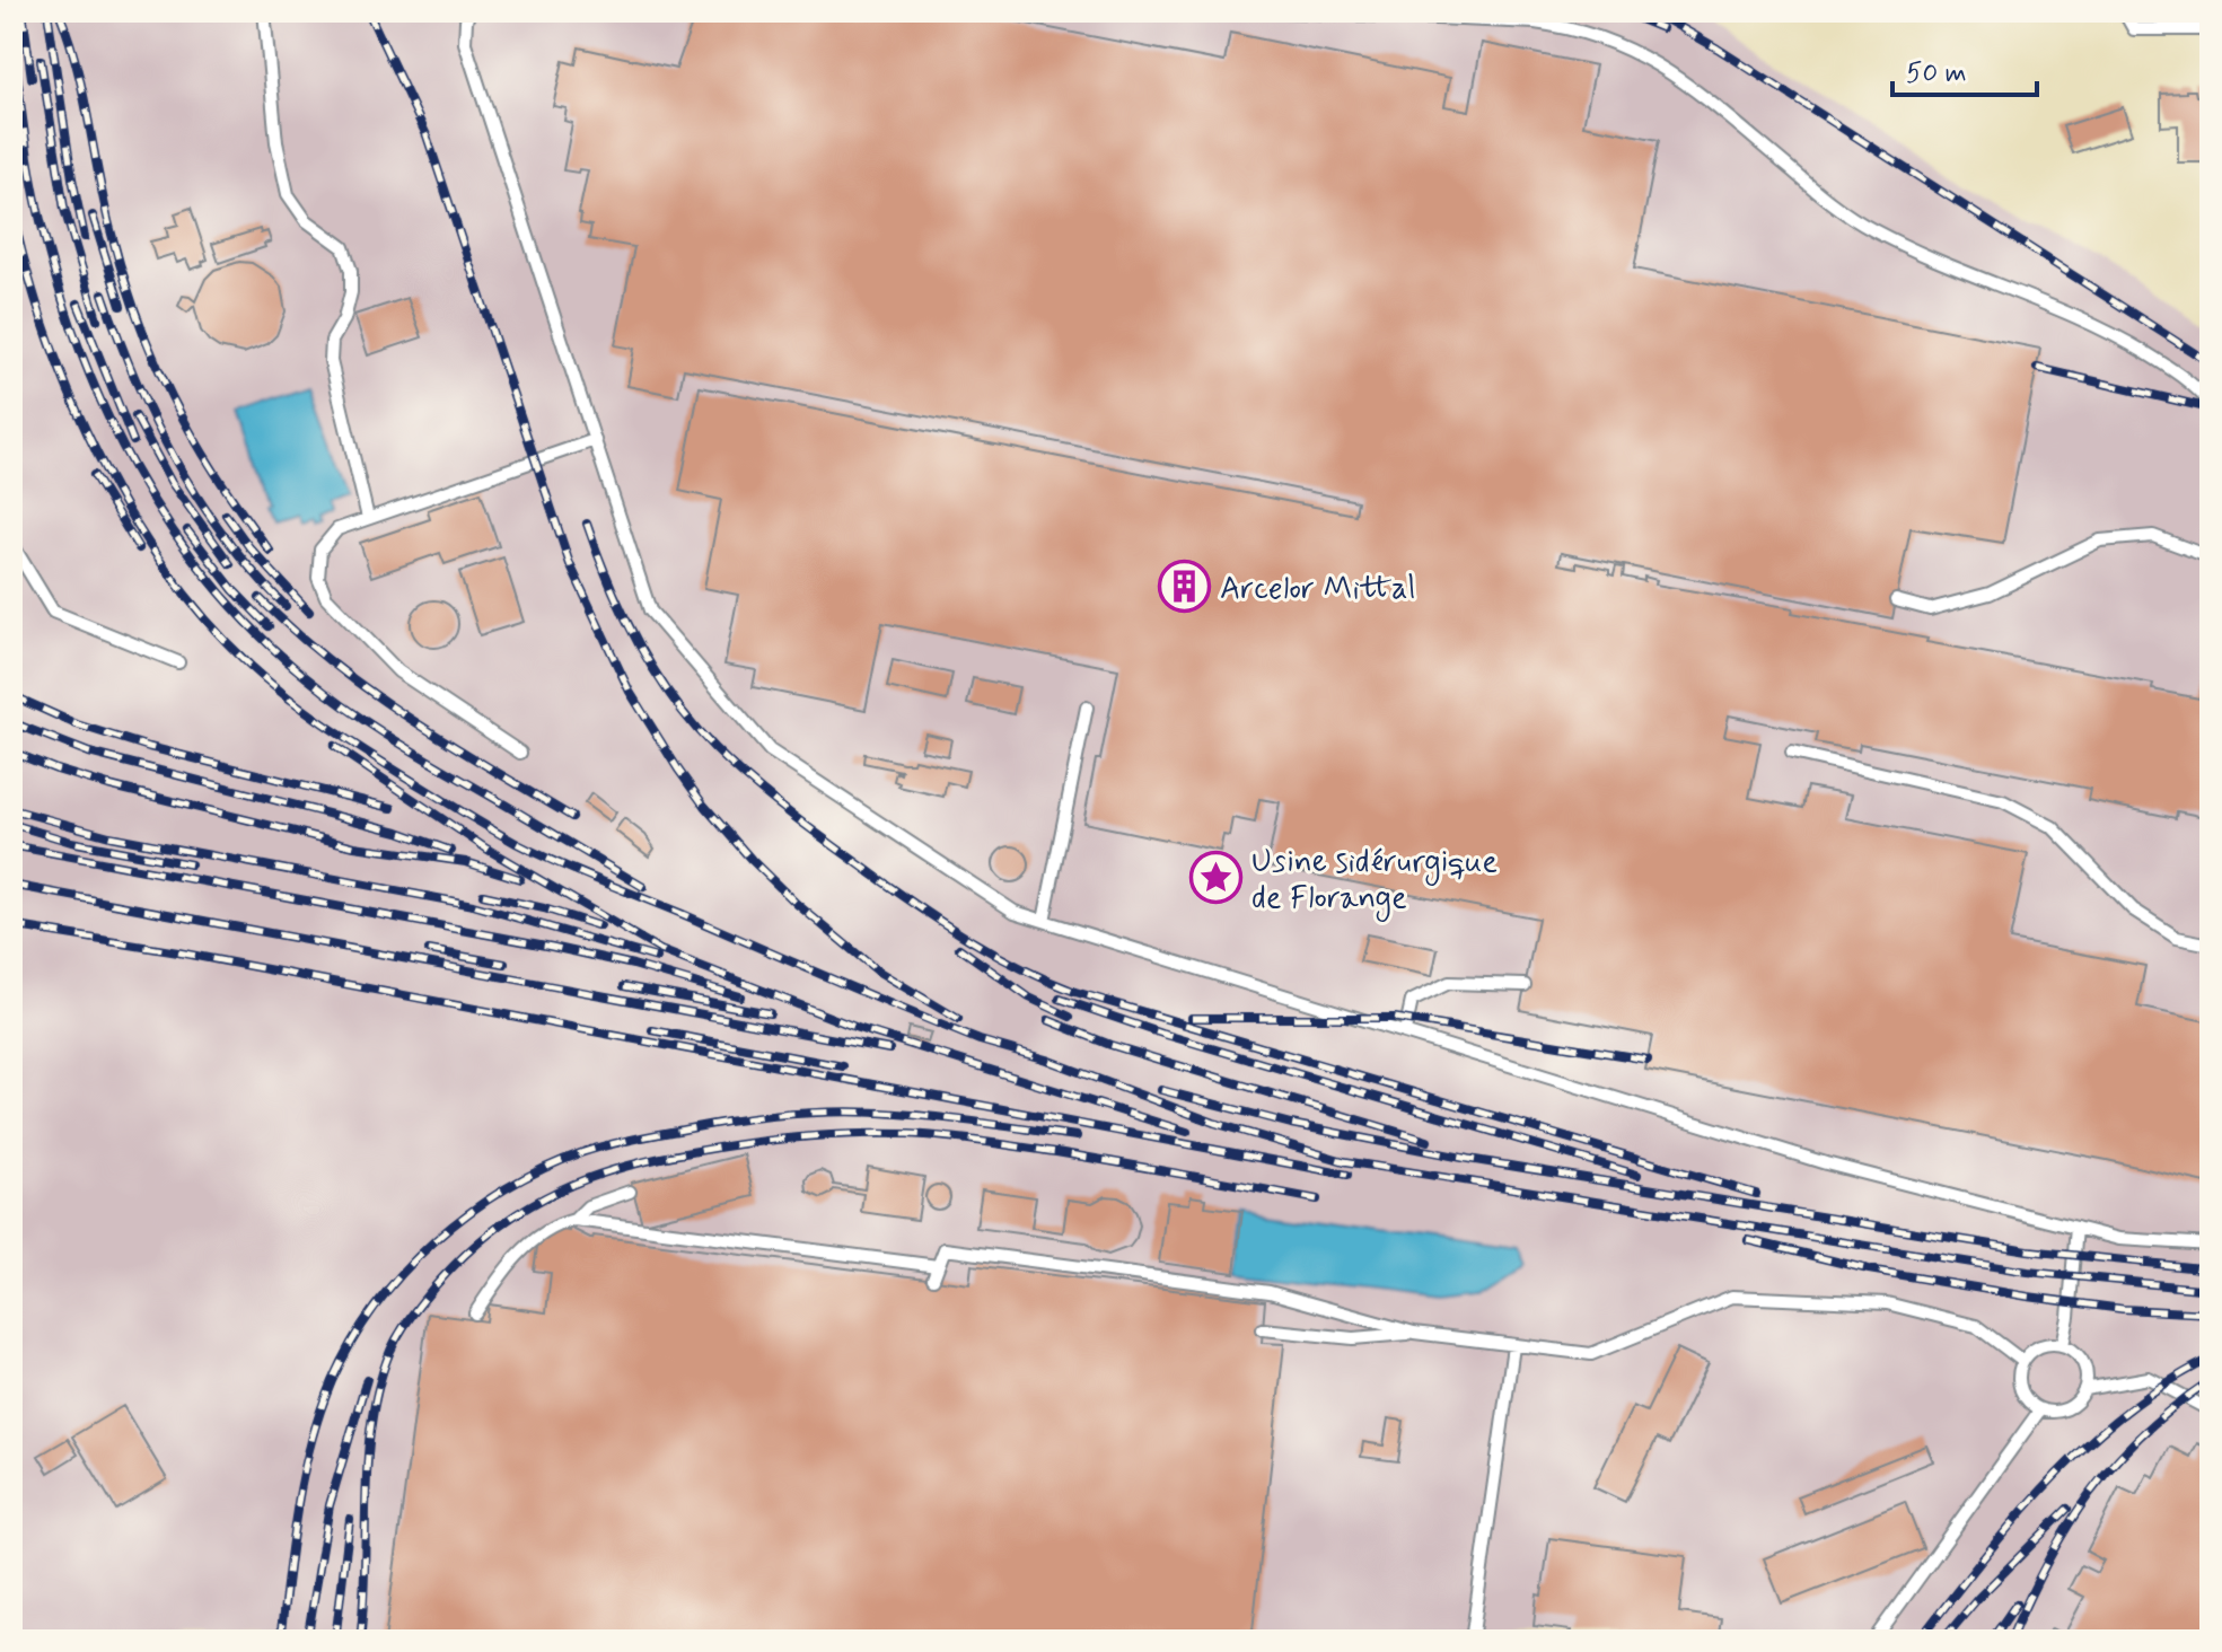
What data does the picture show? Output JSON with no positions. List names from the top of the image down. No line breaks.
{"places":{"building":["Arcelor Mittal"],"place":["Usine sidérurgique de Florange"]},"scale_bar":"50 m"}
